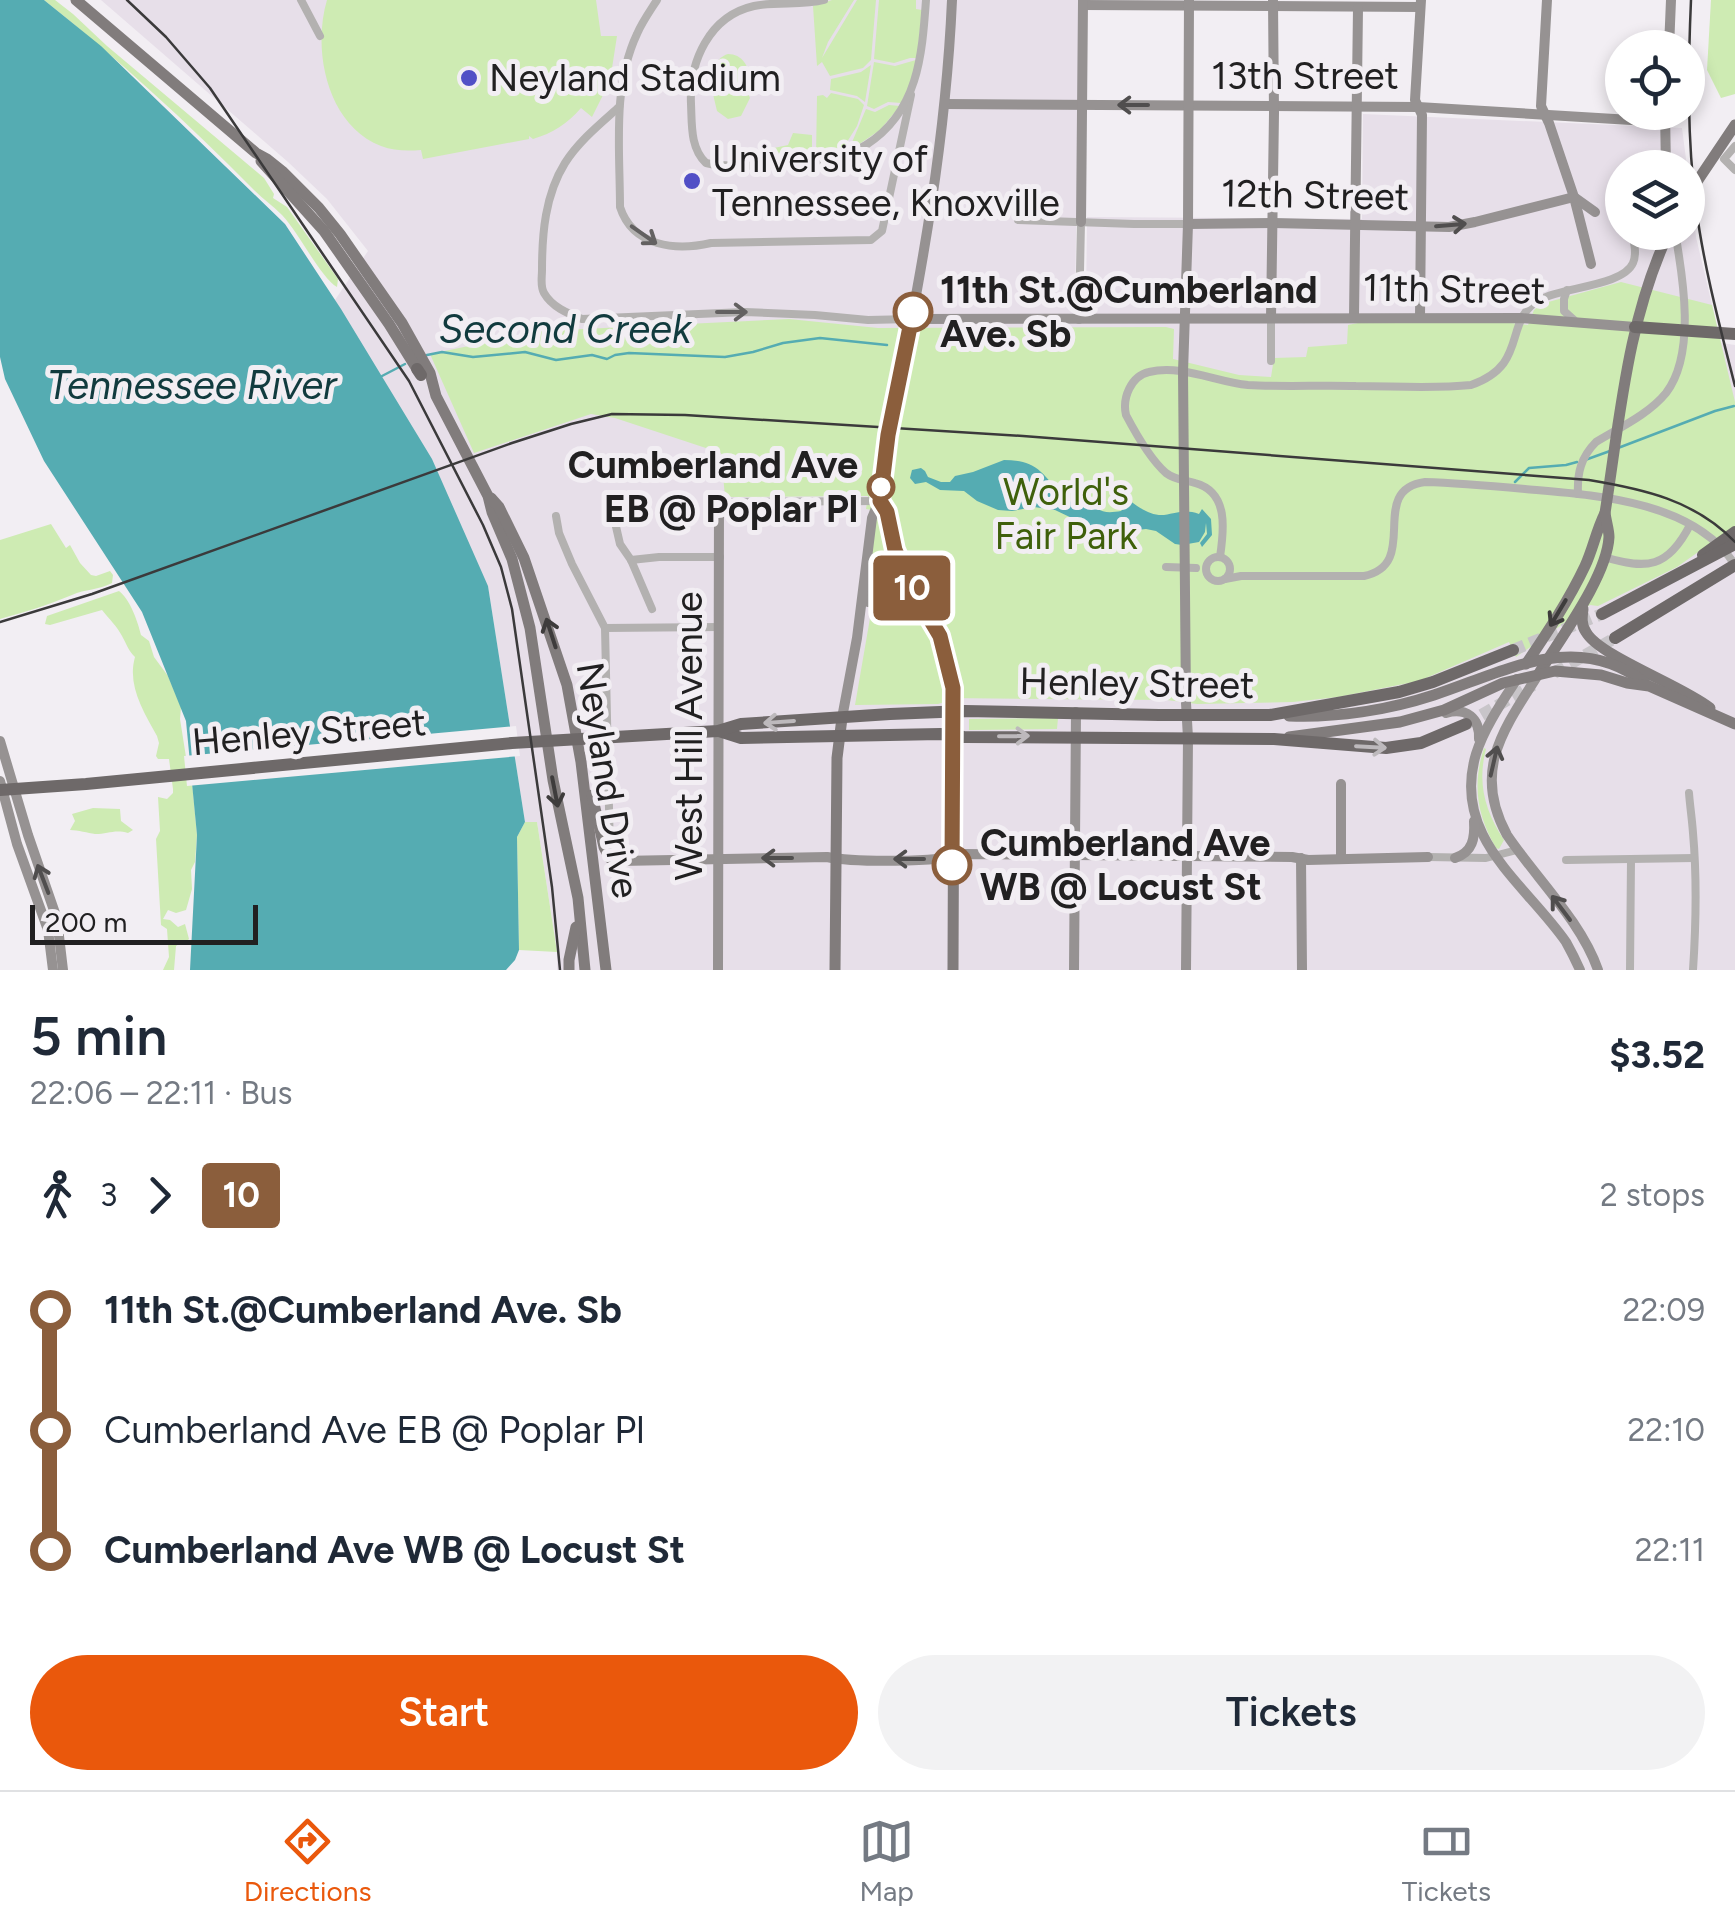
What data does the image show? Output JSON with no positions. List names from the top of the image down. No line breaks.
{"streets":{"highway":["Henley Street"],"main road":["Neyland Drive"],"street":["13th Street","12th Street","11th Street","West Hill Avenue"]},"crossings":[["Henley Street","West Hill Avenue"]],"water":["Second Creek","Tennessee River"],"parks":["World's Fair Park"],"places":["Neyland Stadium","University of Tennessee, Knoxville","11th St.@Cumberland Ave. Sb","Cumberland Ave EB @ Poplar Pl","Cumberland Ave WB @ Locust St"],"lines":["bus line 10"],"scale_bar":"200 m","page":{"on_map":"10","scale":"200 m","heading":["5 min","22:06 – 22:11 · Bus","$3.52"],"legs":["3","10","2 stops"],"list":[{"name":"11th St.@Cumberland Ave. Sb","value":"22:09"},{"name":"Cumberland Ave EB @ Poplar Pl","value":"22:10"},{"name":"Cumberland Ave WB @ Locust St","value":"22:11"}],"buttons":["Start","Tickets"],"tabs":["Directions","Map","Tickets"]}}
